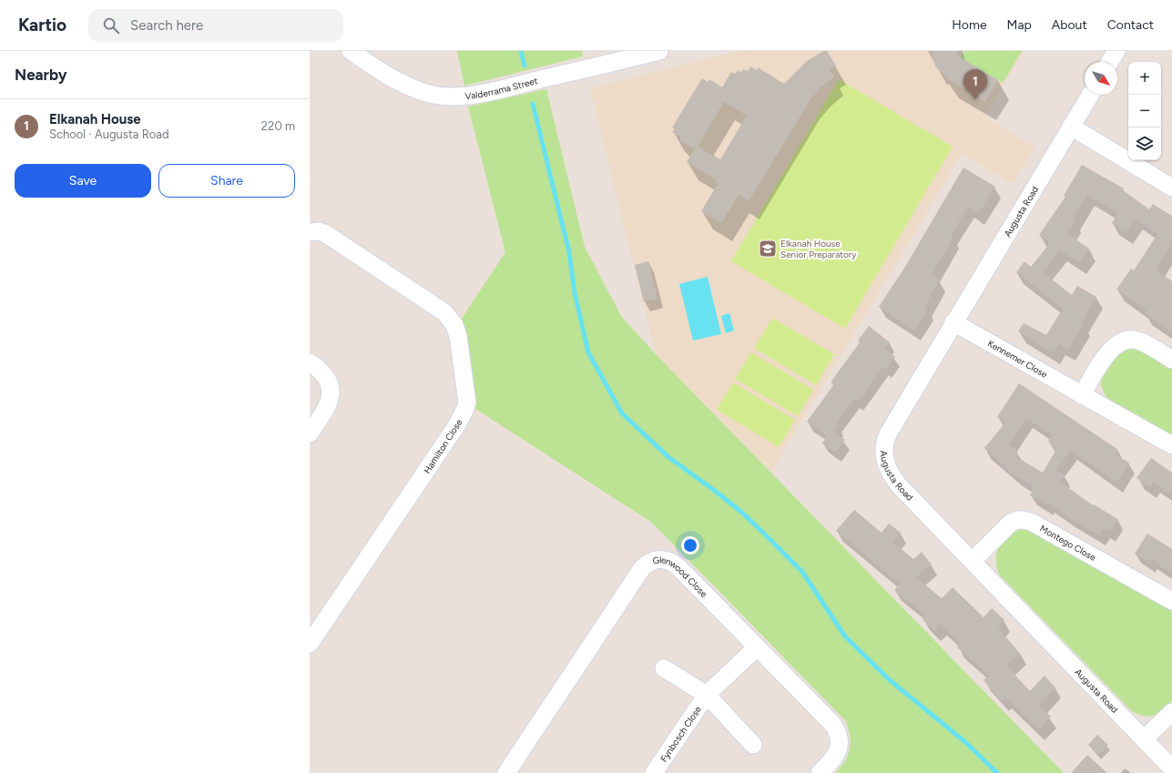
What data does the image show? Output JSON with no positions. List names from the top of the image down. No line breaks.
{"streets":{"street":["Valderrama Street","Augusta Road","Kennemer Close","Hamilton Close","Montego Close","Glenwood Close","Fynbosch Close"]},"crossings":[["Augusta Road","Kennemer Close"],["Augusta Road","Montego Close"],["Glenwood Close","Fynbosch Close"]],"places":{"school or university":["Elkanah House Senior Preparatory"]},"north":"bottom right","page":{"header":"Kartio","search":"Search here","nav":["Home","Map","About","Contact"],"heading":"Nearby","map_buttons":["+","−"],"pins":"1","list":[{"mark":"1","name":"Elkanah House","note":"School · Augusta Road","value":"220 m"}],"buttons":["Save","Share"]}}
